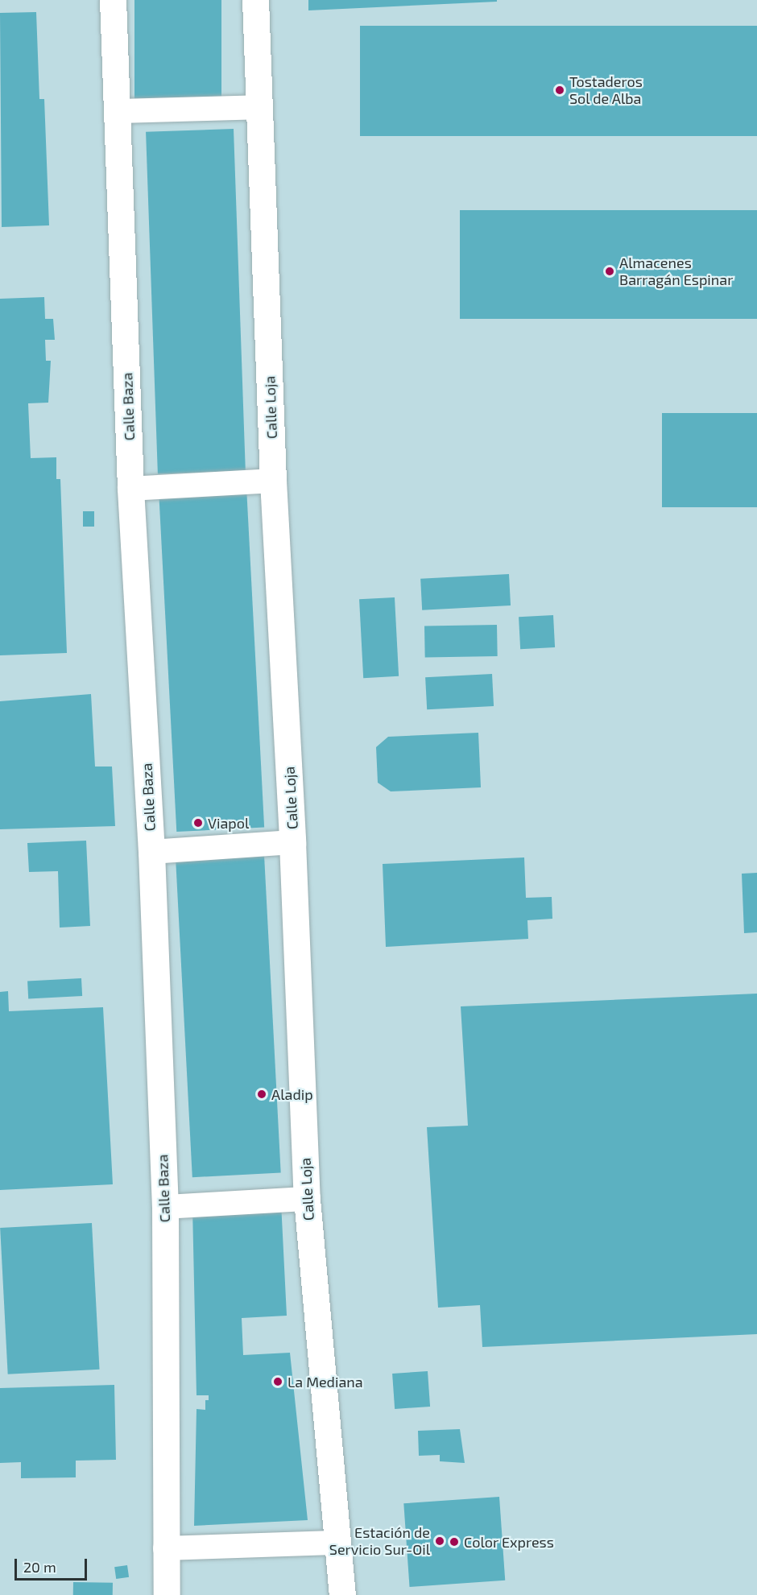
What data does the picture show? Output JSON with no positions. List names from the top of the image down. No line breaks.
{"streets":{"street":["Calle Baza","Calle Loja"]},"places":["Tostaderos Sol de Alba","Almacenes Barragán Espinar","Viapol","Aladip","La Mediana","Estación de Servicio Sur-Oil","Color Express"],"scale_bar":"20 m"}
